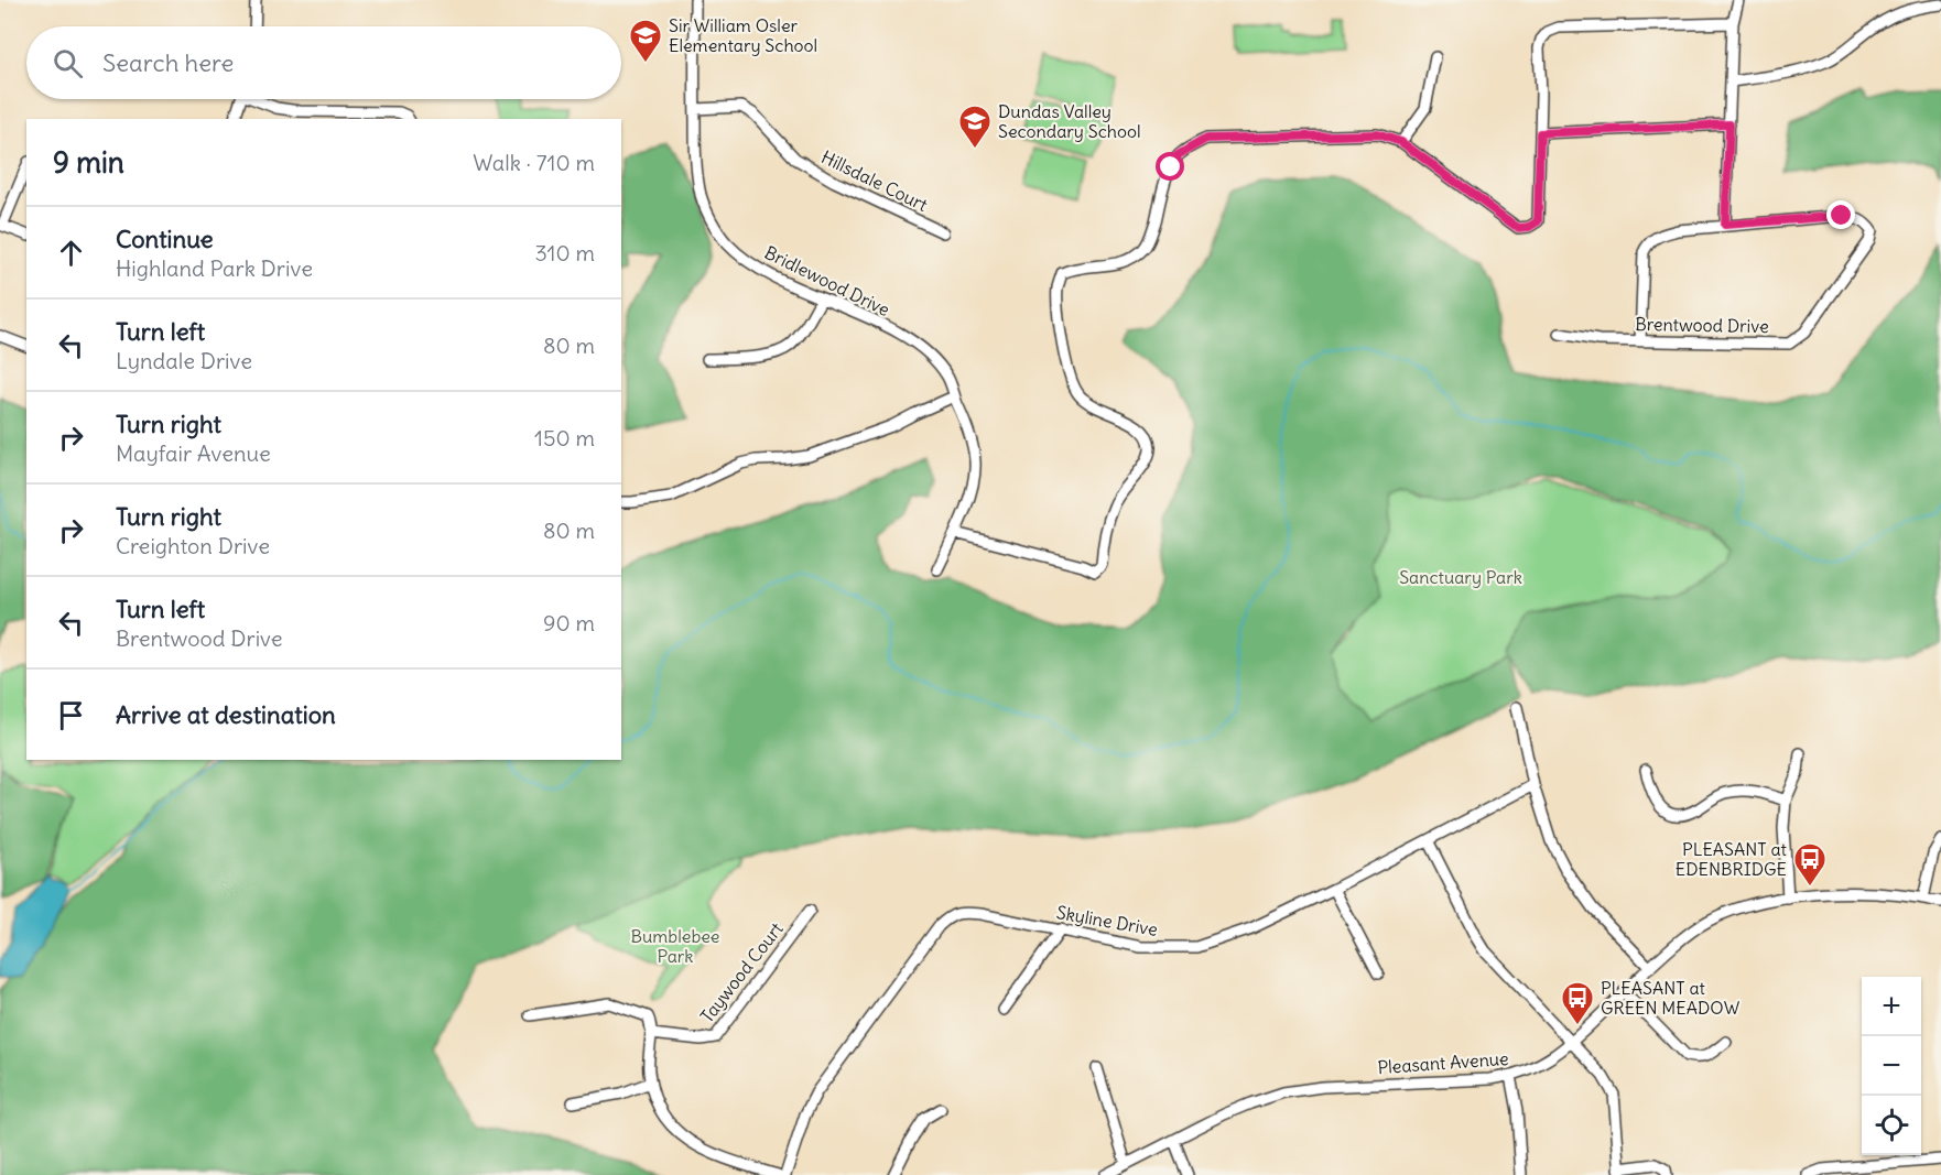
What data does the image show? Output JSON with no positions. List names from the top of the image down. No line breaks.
{"streets":{"street":["Hillsdale Court","Bridlewood Drive","Brentwood Drive","Skyline Drive","Taywood Court","Pleasant Avenue"]},"crossings":[["Hillsdale Court","Bridlewood Drive"]],"parks":["Sanctuary Park","Bumblebee Park"],"places":{"school or university":["Sir William Osler Elementary School","Dundas Valley Secondary School"],"bus stop":["PLEASANT at EDENBRIDGE","PLEASANT at GREEN MEADOW"]},"page":{"search":"Search here","heading":["9 min","Walk · 710 m"],"list":[["Continue","Highland Park Drive","310 m"],["Turn left","Lyndale Drive","80 m"],["Turn right","Mayfair Avenue","150 m"],["Turn right","Creighton Drive","80 m"],["Turn left","Brentwood Drive","90 m"],"Arrive at destination"],"map_buttons":["+","−"]}}
